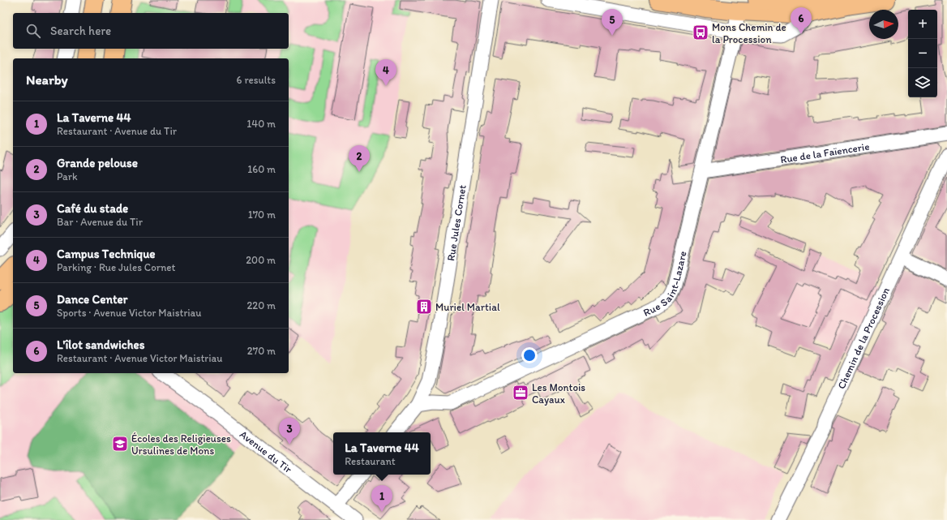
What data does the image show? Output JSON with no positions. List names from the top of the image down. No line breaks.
{"streets":{"street":["Rue de la Faïencerie","Rue Jules Cornet","Rue Saint-Lazare","Chemin de la Procession","Avenue du Tir"]},"crossings":[["Rue de la Faïencerie","Rue Saint-Lazare"],["Rue Jules Cornet","Rue Saint-Lazare"]],"places":{"bus stop":["Mons Chemin de la Procession"],"building":["Muriel Martial"],"office":["Les Montois Cayaux"],"school or university":["Écoles des Religieuses Ursulines de Mons"]},"north":"right","page":{"pins":["6","5","4","2","3","1"],"map_buttons":["+","−"],"search":"Search here","heading":["Nearby","6 results"],"list":[{"mark":"1","name":"La Taverne 44","note":"Restaurant · Avenue du Tir","value":"140 m"},{"mark":"2","name":"Grande pelouse","note":"Park","value":"160 m"},{"mark":"3","name":"Café du stade","note":"Bar · Avenue du Tir","value":"170 m"},{"mark":"4","name":"Campus Technique","note":"Parking · Rue Jules Cornet","value":"200 m"},{"mark":"5","name":"Dance Center","note":"Sports · Avenue Victor Maistriau","value":"220 m"},{"mark":"6","name":"L'îlot sandwiches","note":"Restaurant · Avenue Victor Maistriau","value":"270 m"}],"popup":["La Taverne 44","Restaurant"]}}
